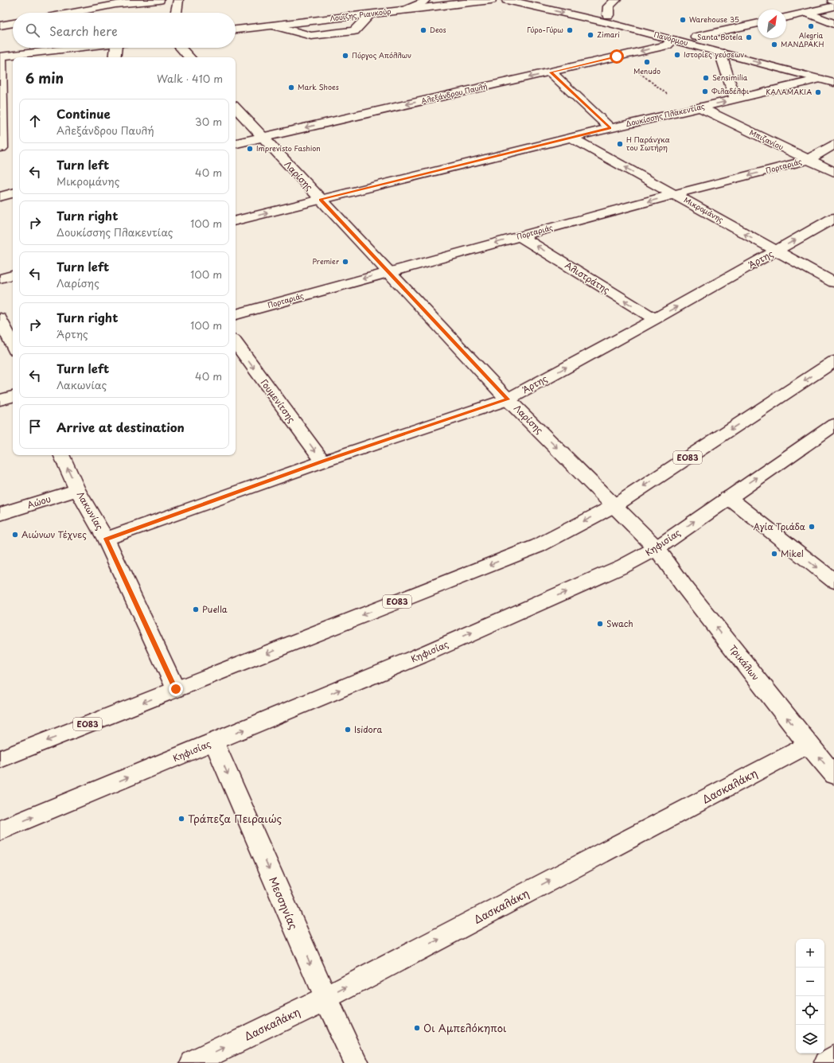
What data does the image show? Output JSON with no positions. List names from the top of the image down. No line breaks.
{"streets":{"street":["Λουΐζης Ριανκούρ","Πανόρμου","Αλεξάνδρου Παυλή","Δουκίσσης Πλακεντίας","Μπιζανίου","Πορταριάς","Λαρίσης","Μικρομάνης","Άρτης","Αλιστράτης","Γουμενίτσης","ΕΟ83","Αώου","Λακωνίας","Κηφισίας","Τρικάλων","Δασκαλάκη","Μεσσηνίας"]},"crossings":[["Πανόρμου","Αλεξάνδρου Παυλή"],["Πανόρμου","Δουκίσσης Πλακεντίας"],["Αλεξάνδρου Παυλή","Λαρίσης"],["Δουκίσσης Πλακεντίας","Μπιζανίου"],["Δουκίσσης Πλακεντίας","Λαρίσης"],["Δουκίσσης Πλακεντίας","Μικρομάνης"],["Μπιζανίου","Πορταριάς"],["Πορταριάς","Λαρίσης"],["Πορταριάς","Μικρομάνης"],["Πορταριάς","Αλιστράτης"],["Λαρίσης","Άρτης"],["Λαρίσης","ΕΟ83"],["Λαρίσης","Κηφισίας"],["Λαρίσης","Τρικάλων"],["Μικρομάνης","Άρτης"],["Άρτης","Αλιστράτης"],["Άρτης","Γουμενίτσης"],["Άρτης","Λακωνίας"],["ΕΟ83","Λακωνίας"],["Αώου","Λακωνίας"],["Κηφισίας","Τρικάλων"],["Κηφισίας","Μεσσηνίας"],["Τρικάλων","Δασκαλάκη"],["Δασκαλάκη","Μεσσηνίας"]],"one_way":["Πορταριάς","Μικρομάνης","Αλιστράτης","Γουμενίτσης","Δασκαλάκη","Μεσσηνίας"],"places":["Warehouse 35","Alegria","Deos","Γύρο-Γύρω","Zimari","Santa Botela","ΜΑΝΔΡΑΚΗ","Ιστορίες γεύσεων","Πύργος Απόλλων","Menudo","Sensimilia","Mark Shoes","Φιλαδέλφι","ΚΑΛΑΜΑΚΙΑ","Η Παράνγκα του Σωτήρη","Imprevisto Fashion","Premier","Αγία Τριάδα","Αιώνων Τέχνες","Mikel","Puella","Swach","Isidora","Τράπεζα Πειραιώς","Οι Αμπελόκηποι"],"north":"top right","page":{"search":"Search here","heading":["6 min","Walk · 410 m"],"list":[["Continue","Αλεξάνδρου Παυλή","30 m"],["Turn left","Μικρομάνης","40 m"],["Turn right","Δουκίσσης Πλακεντίας","100 m"],["Turn left","Λαρίσης","100 m"],["Turn right","Άρτης","100 m"],["Turn left","Λακωνίας","40 m"],"Arrive at destination"],"map_buttons":["+","−"]}}
